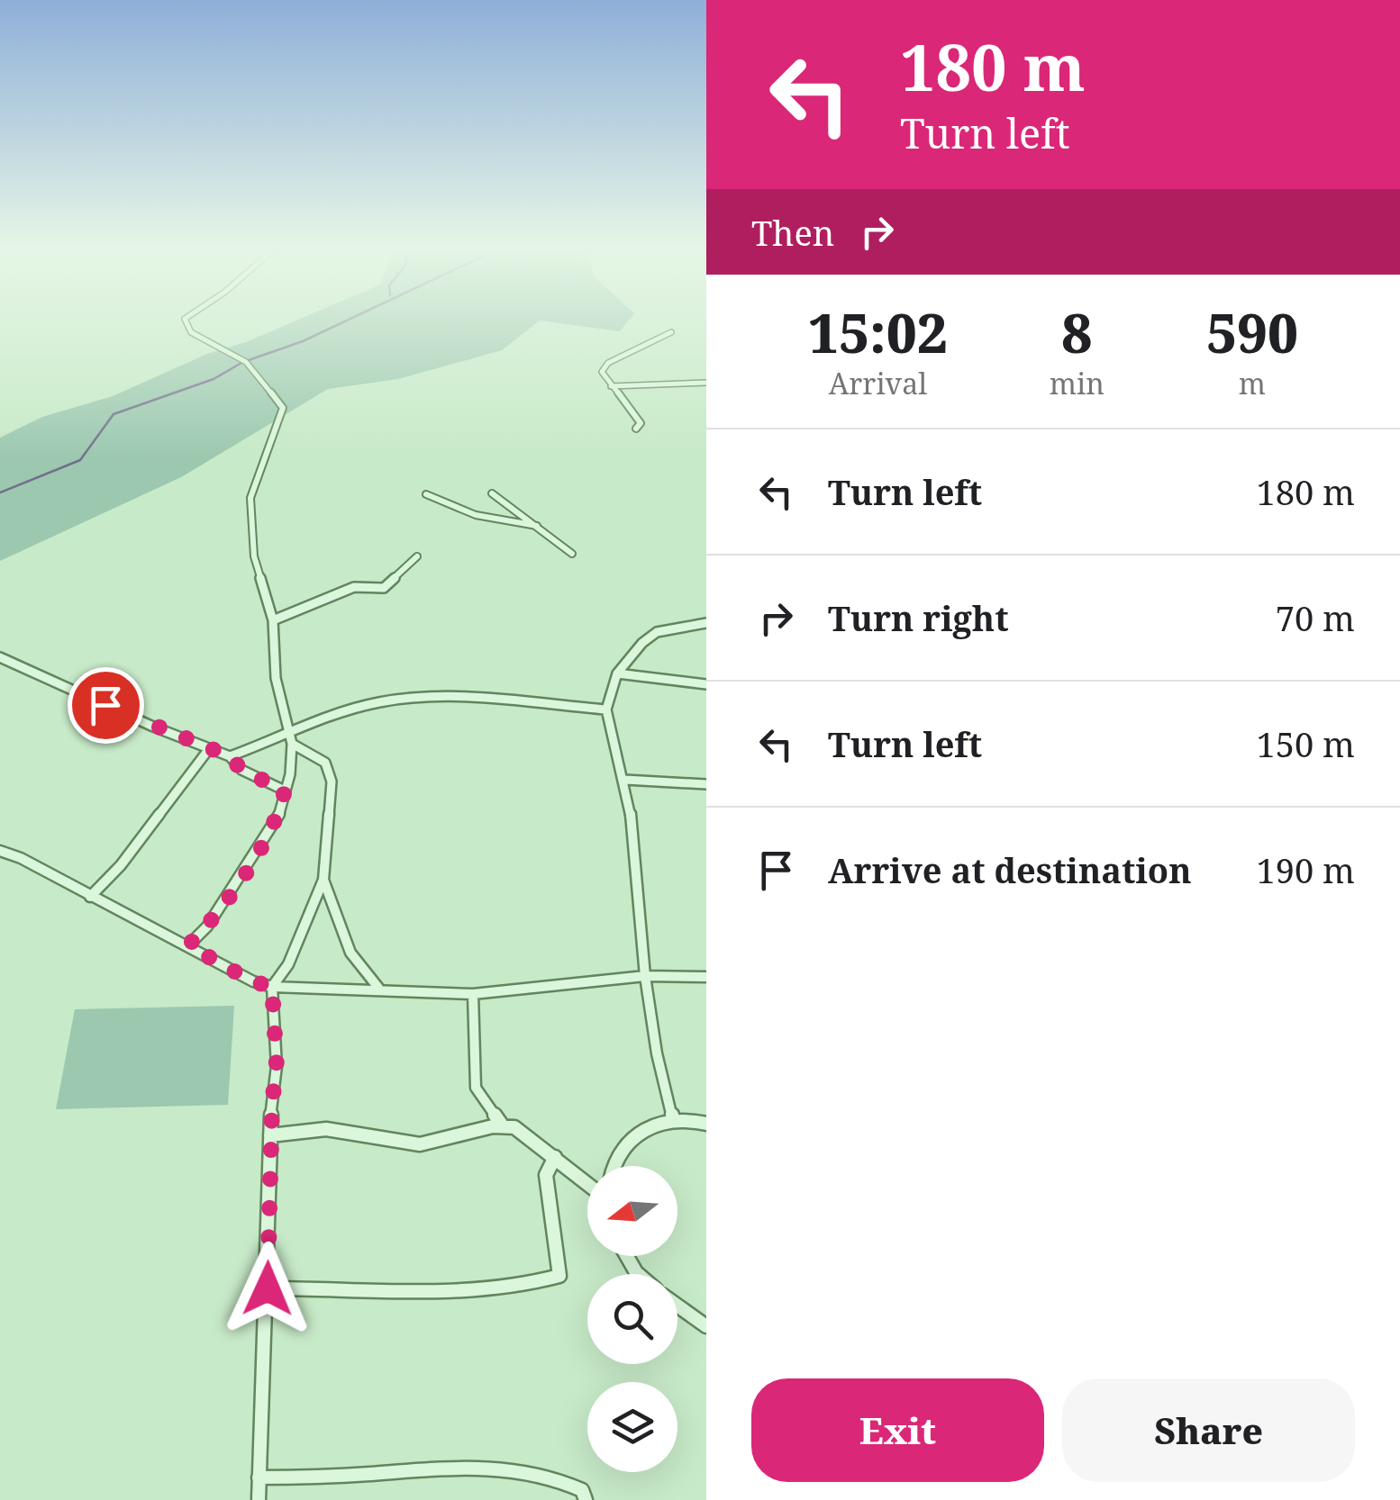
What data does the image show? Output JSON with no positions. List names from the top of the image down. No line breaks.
{"north":"left","page":{"turn":["180 m","Turn left"],"then":"Then","eta":["15:02","Arrival","8","min","590","m"],"list":[{"name":"Turn left","value":"180 m"},{"name":"Turn right","value":"70 m"},{"name":"Turn left","value":"150 m"},{"name":"Arrive at destination","value":"190 m"}],"buttons":["Exit","Share"]}}
